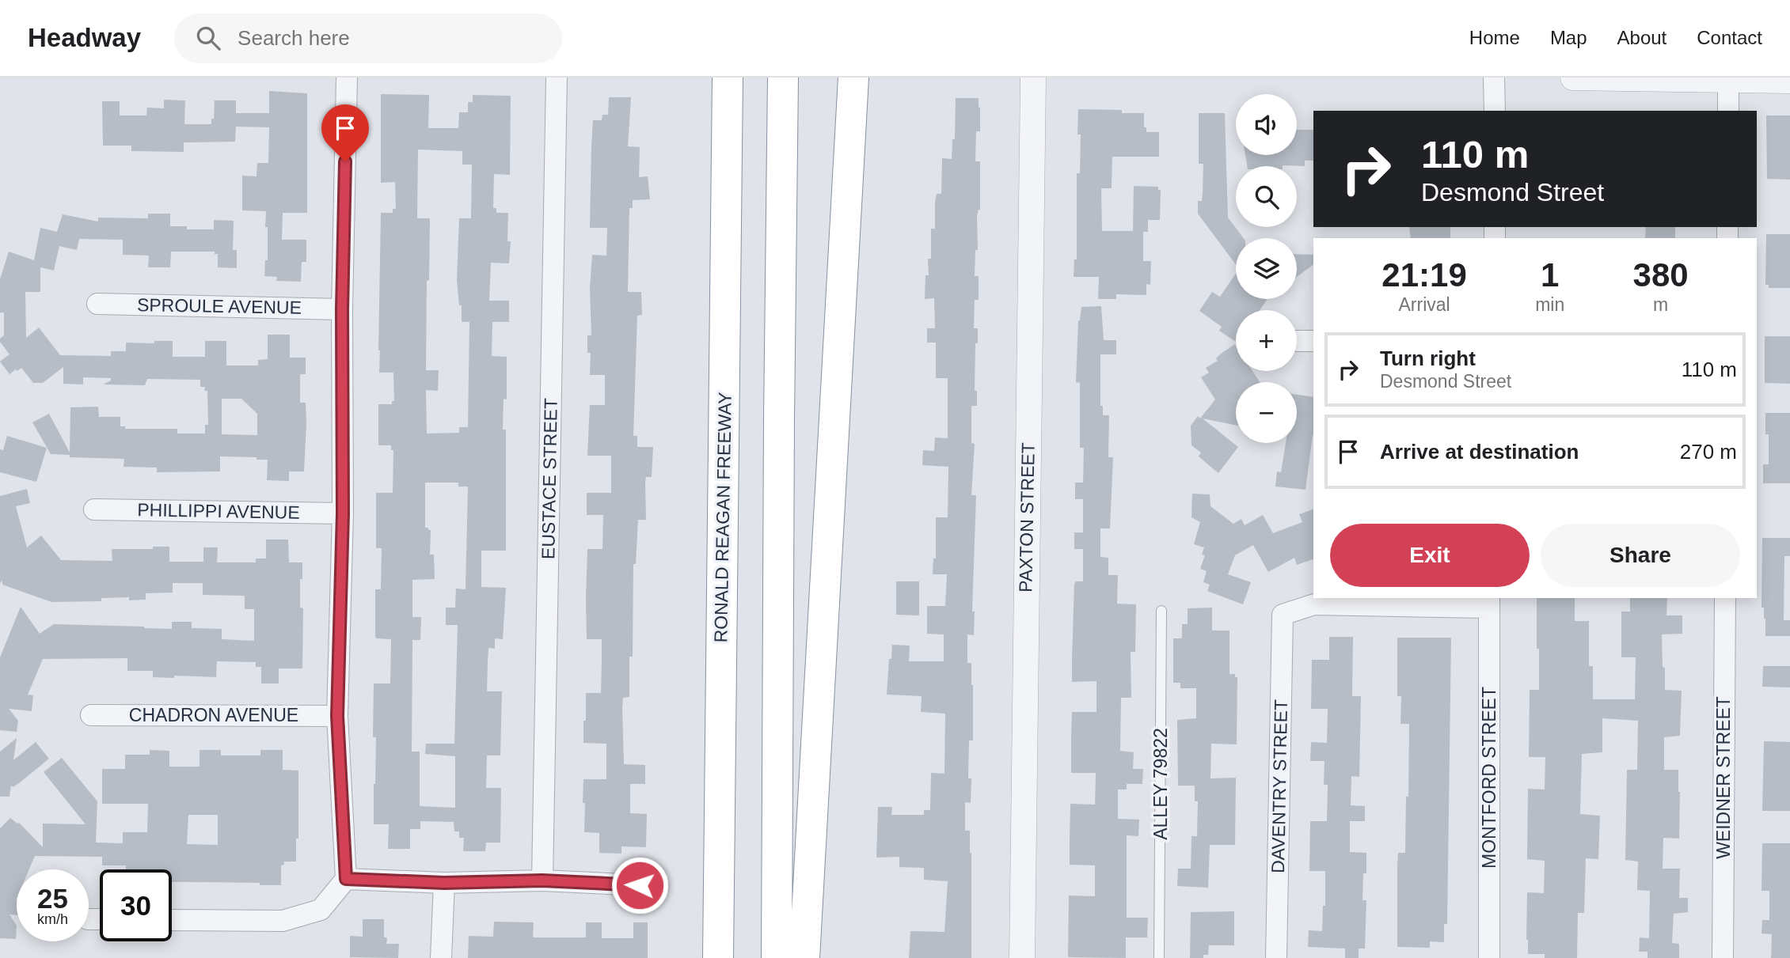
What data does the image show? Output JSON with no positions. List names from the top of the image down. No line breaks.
{"streets":{"highway":["RONALD REAGAN FREEWAY"],"street":["SPROULE AVENUE","EUSTACE STREET","PHILLIPPI AVENUE","PAXTON STREET","CHADRON AVENUE","MONTFORD STREET","WEIDNER STREET","DAVENTRY STREET"],"lane":["ALLEY 79822"]},"crossings":[["MONTFORD STREET","DAVENTRY STREET"]],"page":{"header":"Headway","search":"Search here","nav":["Home","Map","About","Contact"],"map_buttons":["+","−"],"turn":["110 m","Desmond Street"],"eta":["21:19","Arrival","1","min","380","m"],"list":[{"name":"Turn right","note":"Desmond Street","value":"110 m"},{"name":"Arrive at destination","value":"270 m"}],"buttons":["Exit","Share"],"speed":"25 km/h","limit":"30"}}
